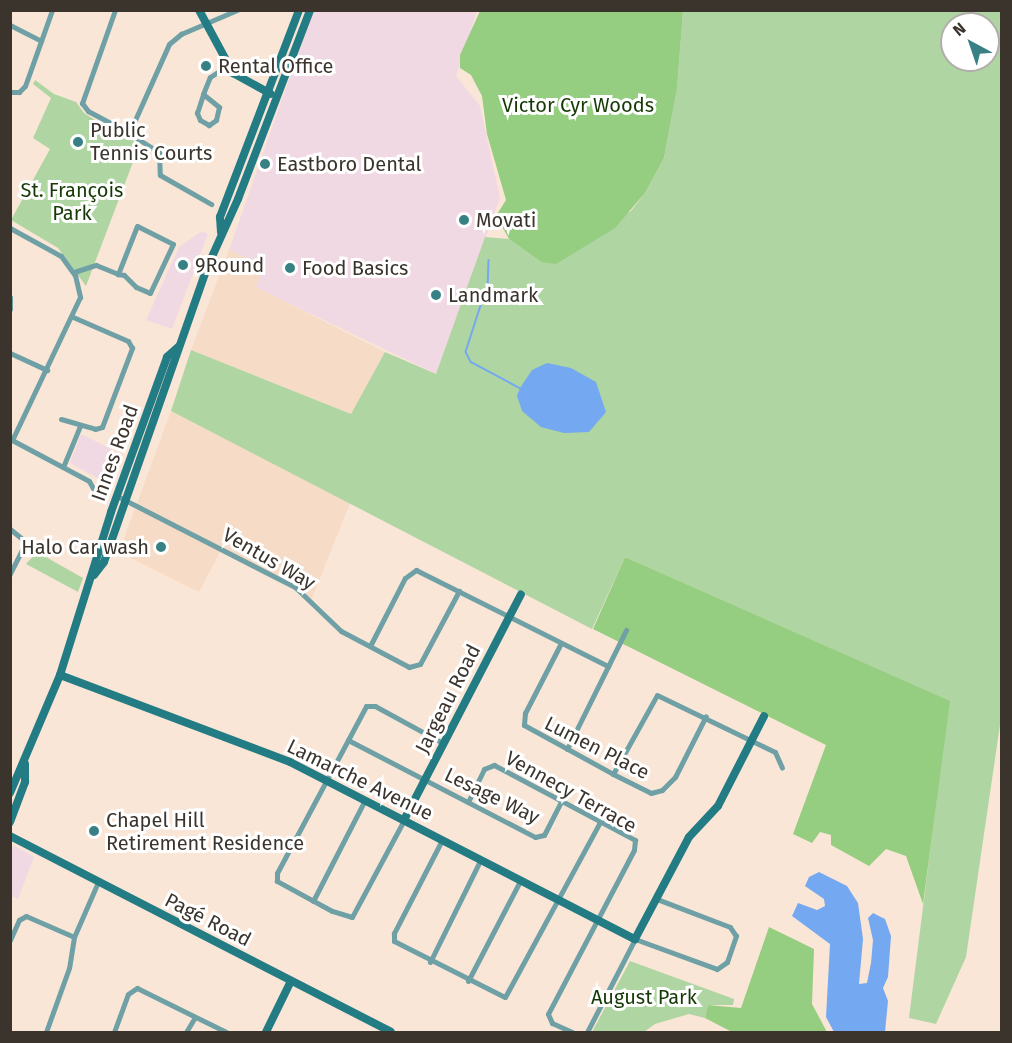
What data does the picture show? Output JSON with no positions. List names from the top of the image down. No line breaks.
{"streets":{"street":["Innes Road","Ventus Way","Jargeau Road","Lumen Place","Lamarche Avenue","Vennecy Terrace","Lesage Way","Pagé Road"]},"crossings":[["Innes Road","Ventus Way"],["Innes Road","Lamarche Avenue"],["Jargeau Road","Lamarche Avenue"],["Jargeau Road","Lesage Way"],["Lamarche Avenue","Vennecy Terrace"],["Vennecy Terrace","Lesage Way"]],"parks":["Victor Cyr Woods","St. François Park","August Park"],"places":["Rental Office","Public Tennis Courts","Eastboro Dental","Movati","9Round","Food Basics","Landmark","Halo Car wash","Chapel Hill Retirement Residence"],"north":"top left"}
